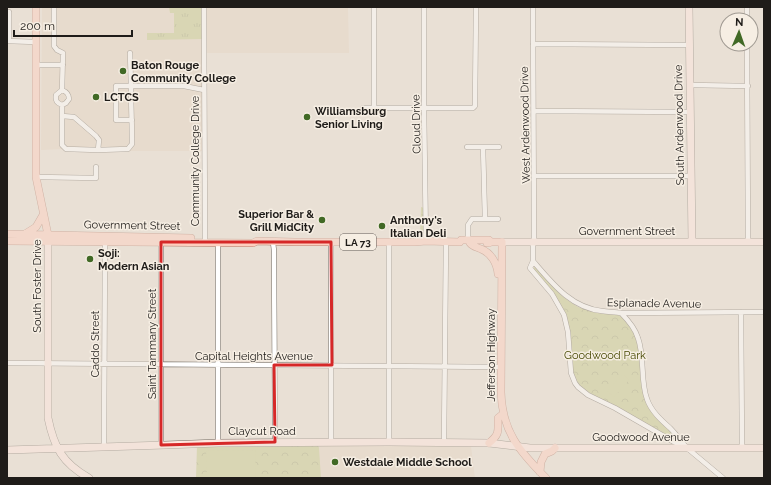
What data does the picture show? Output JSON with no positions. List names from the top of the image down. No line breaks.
{"streets":{"main road":["Government Street","LA 73","South Foster Drive","Jefferson Highway"],"street":["Cloud Drive","West Ardenwood Drive","South Ardenwood Drive","Community College Drive","Esplanade Avenue","Caddo Street","Saint Tammany Street","Capital Heights Avenue","Claycut Road","Goodwood Avenue"]},"crossings":[["Cloud Drive","Government Street"],["West Ardenwood Drive","Government Street"],["South Ardenwood Drive","Government Street"],["Community College Drive","Government Street"],["Government Street","South Foster Drive"],["Government Street","Caddo Street"],["Government Street","Saint Tammany Street"],["Government Street","Jefferson Highway"],["South Foster Drive","Capital Heights Avenue"],["South Foster Drive","Claycut Road"],["Caddo Street","Capital Heights Avenue"],["Caddo Street","Claycut Road"],["Saint Tammany Street","Capital Heights Avenue"],["Saint Tammany Street","Claycut Road"],["Jefferson Highway","Capital Heights Avenue"],["Jefferson Highway","Claycut Road"],["Jefferson Highway","Goodwood Avenue"],["Claycut Road","Goodwood Avenue"]],"parks":["Goodwood Park"],"places":["Baton Rouge Community College","LCTCS","Williamsburg Senior Living","Superior Bar & Grill MidCity","Anthony's Italian Deli","Soji: Modern Asian","Westdale Middle School"],"scale_bar":"200 m","north":"top"}
